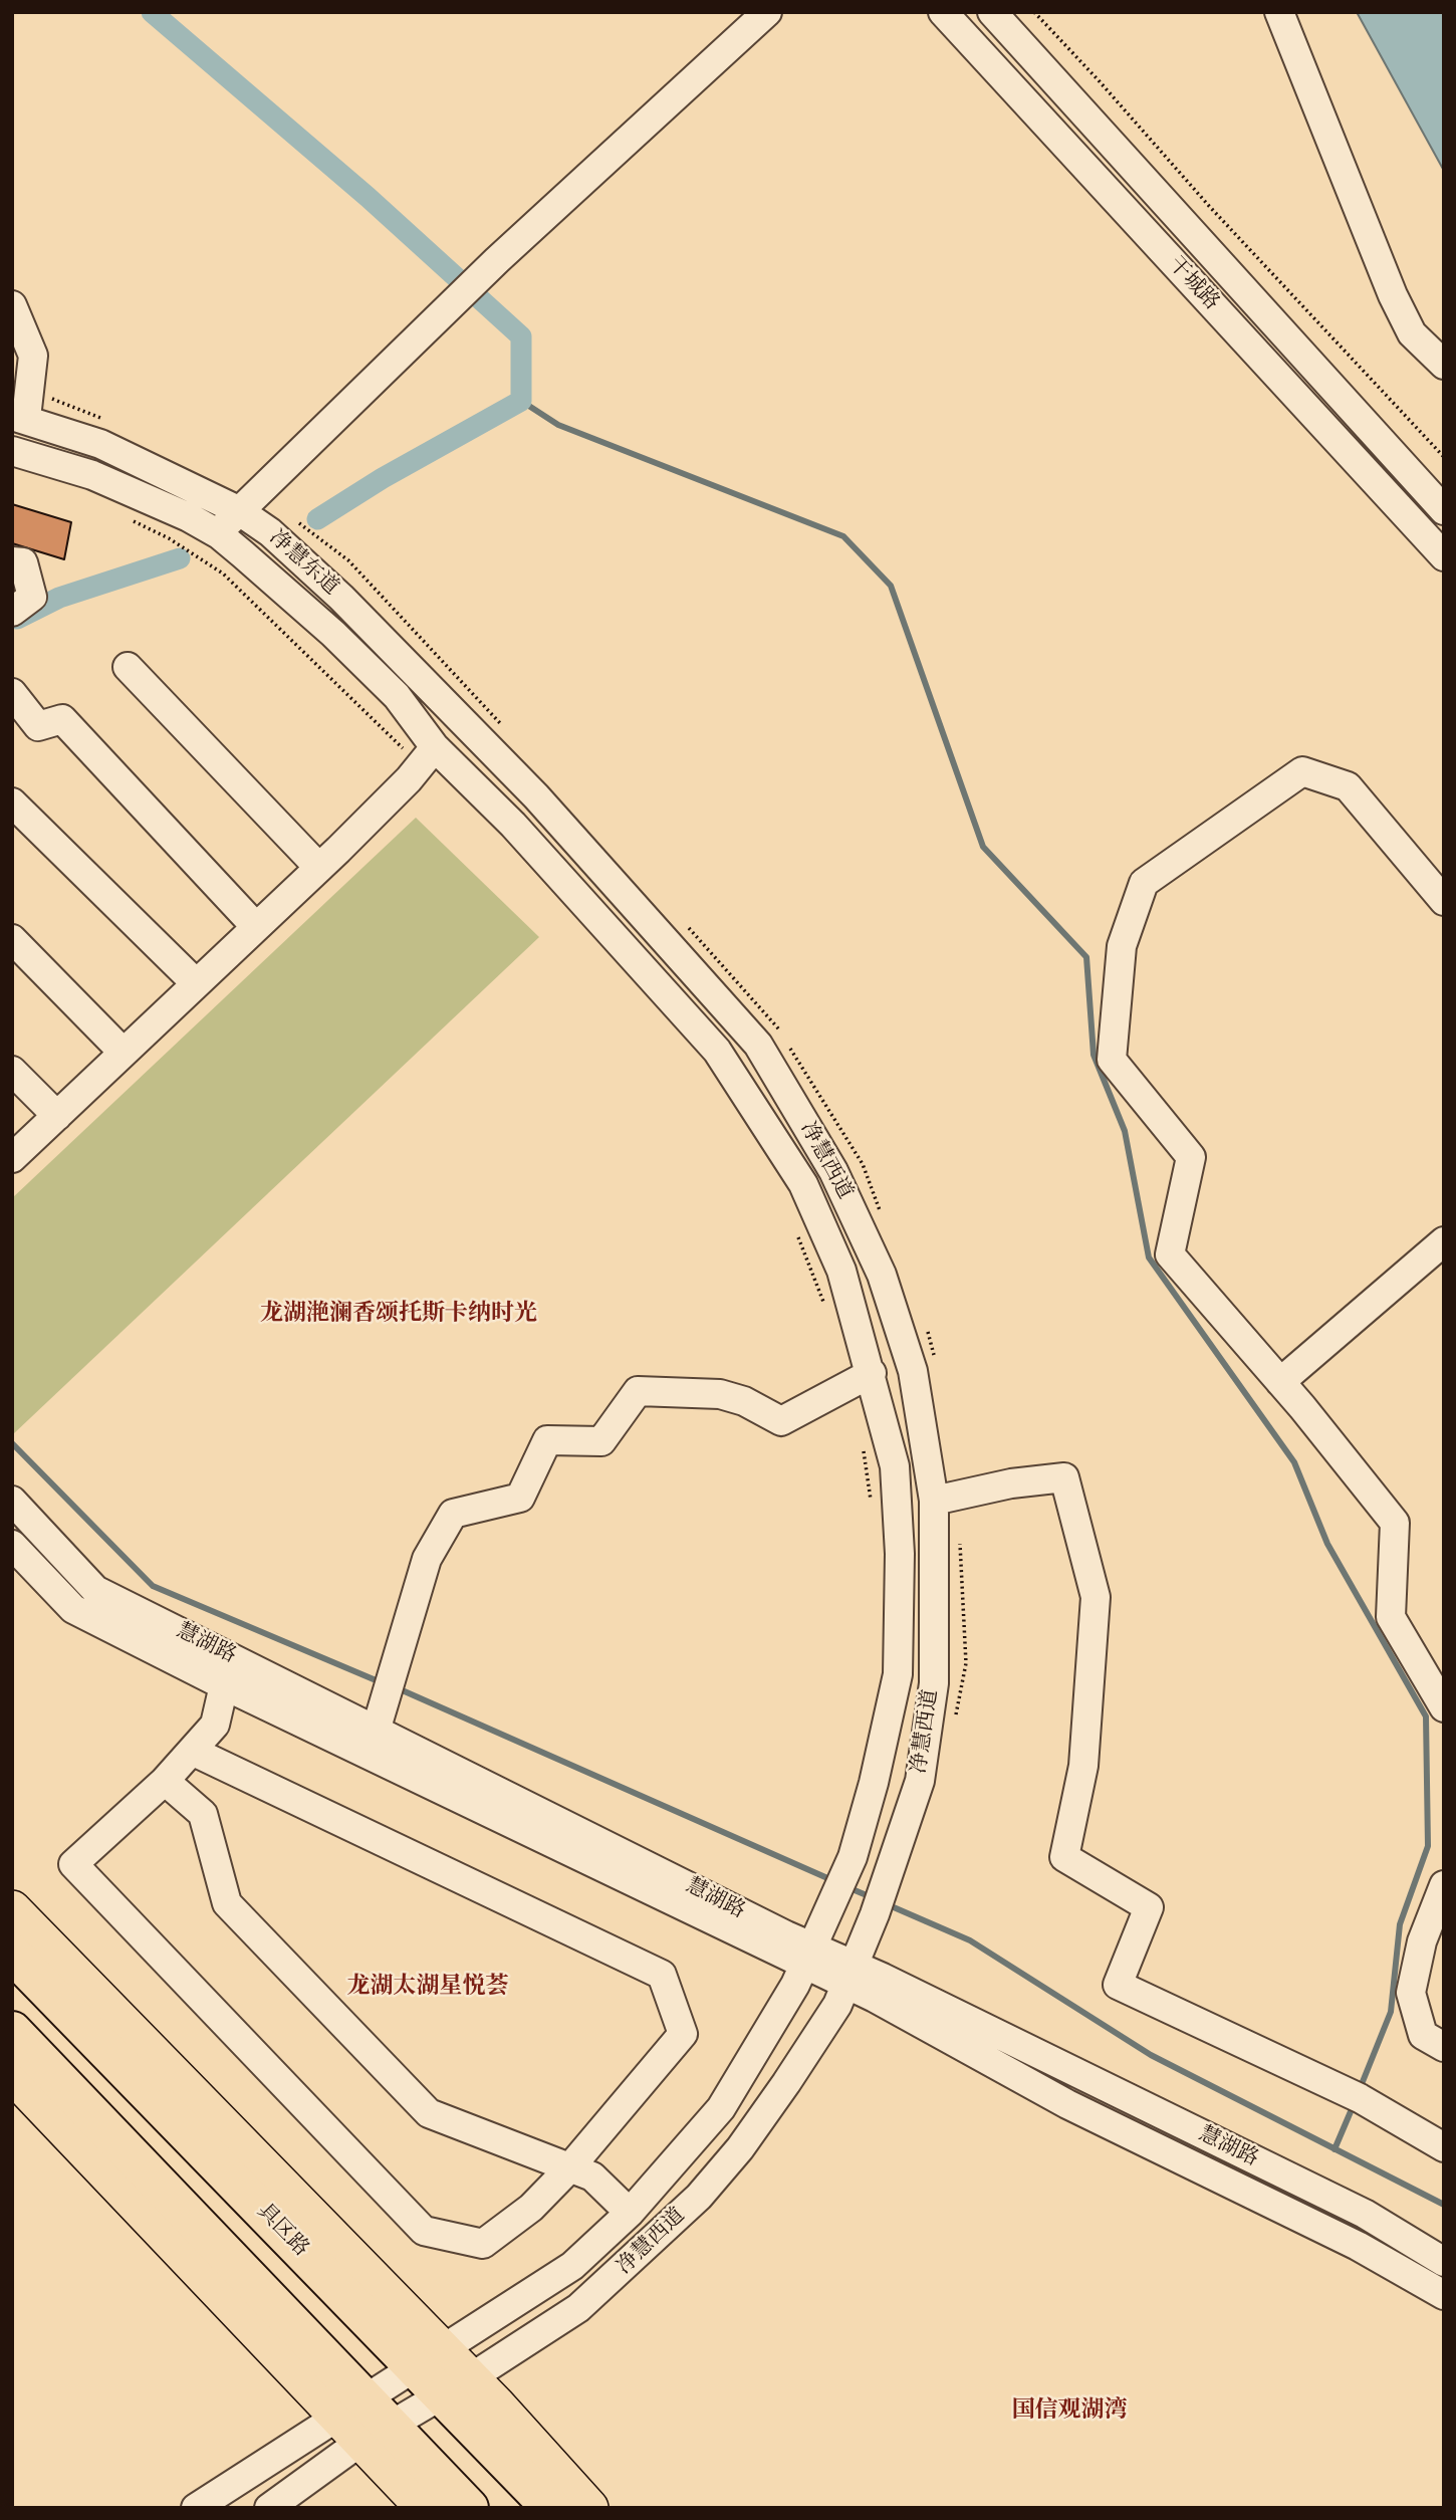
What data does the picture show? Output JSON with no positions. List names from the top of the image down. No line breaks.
{"streets":{"highway":["具区路"],"street":["干城路","净慧东道","净慧西道","慧湖路"]},"crossings":[["净慧东道","净慧西道"],["净慧西道","慧湖路"],["净慧西道","具区路"]],"districts":["龙湖滟澜香颂托斯卡纳时光","龙湖太湖星悦荟","国信观湖湾"]}
